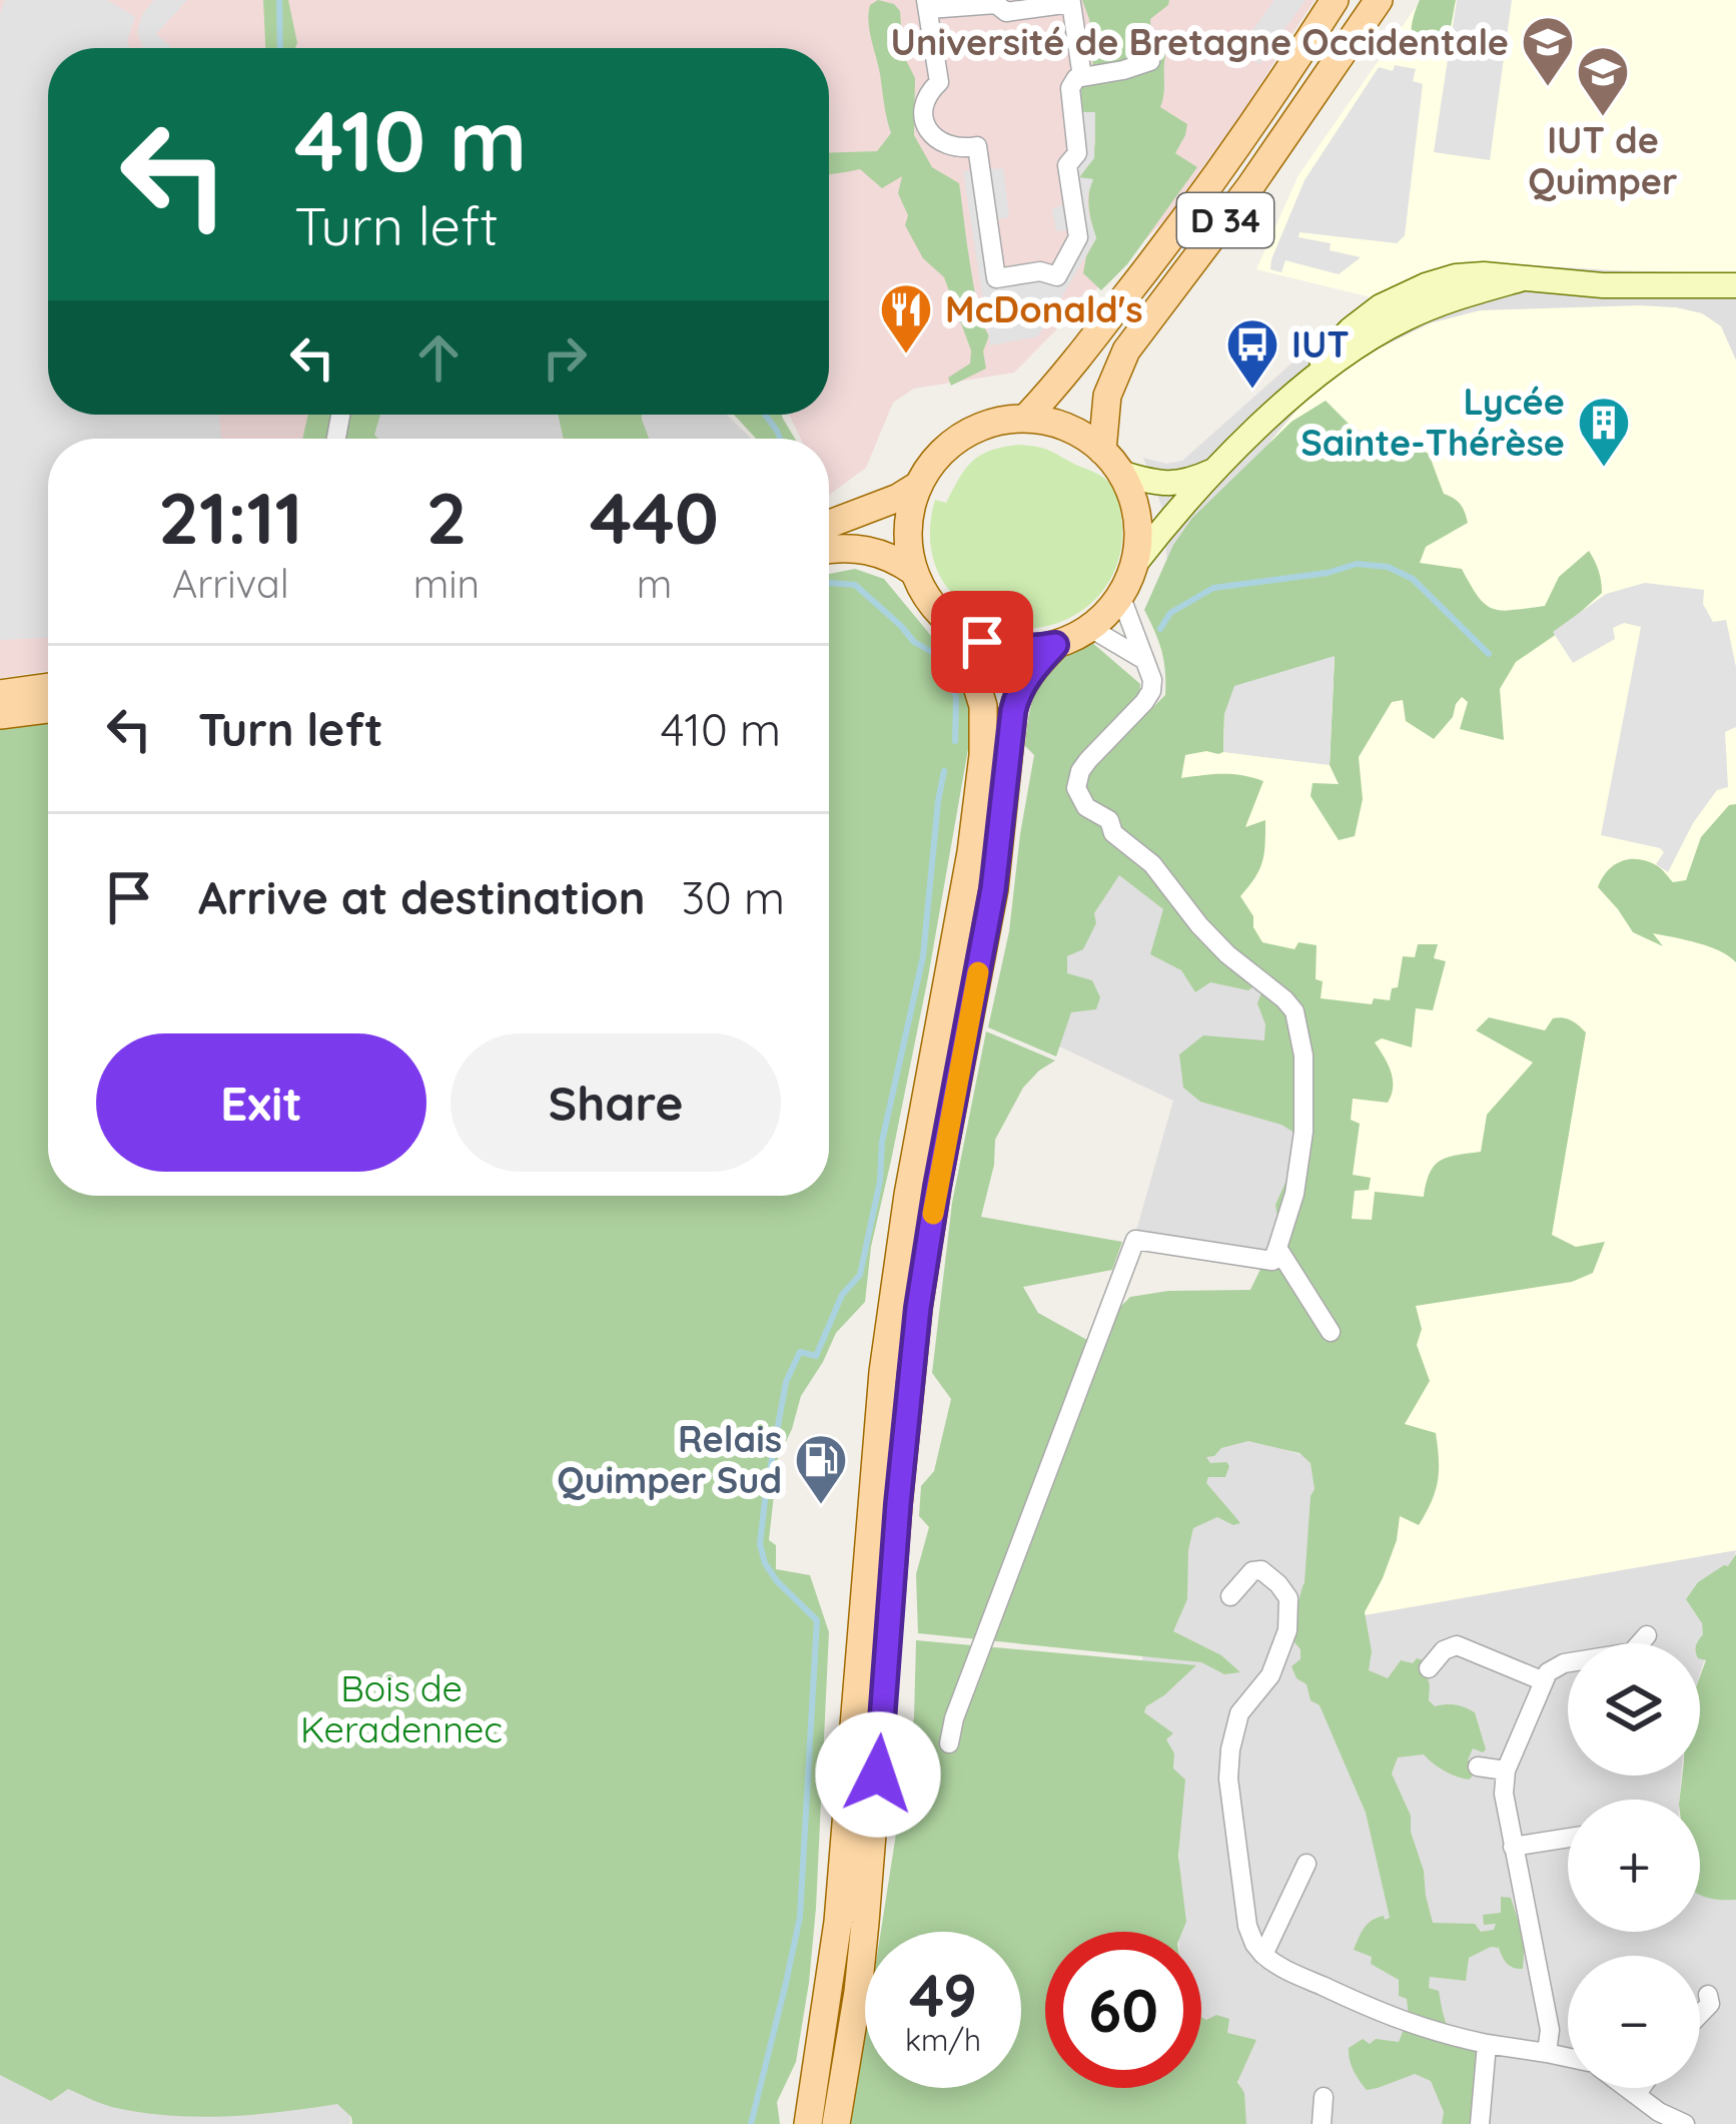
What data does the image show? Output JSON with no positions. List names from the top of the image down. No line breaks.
{"streets":{"main road":["D 34"]},"parks":["Bois de Keradennec"],"places":{"school or university":["Université de Bretagne Occidentale","IUT de Quimper"],"restaurant":["McDonald's"],"bus stop":["IUT"],"building":["Lycée Sainte-Thérèse"],"fuel station":["Relais Quimper Sud"]},"page":{"turn":["410 m","Turn left"],"eta":["21:11","Arrival","2","min","440","m"],"list":[{"name":"Turn left","value":"410 m"},{"name":"Arrive at destination","value":"30 m"}],"buttons":["Exit","Share"],"map_buttons":["+","−"],"speed":"49 km/h","limit":"60"}}
